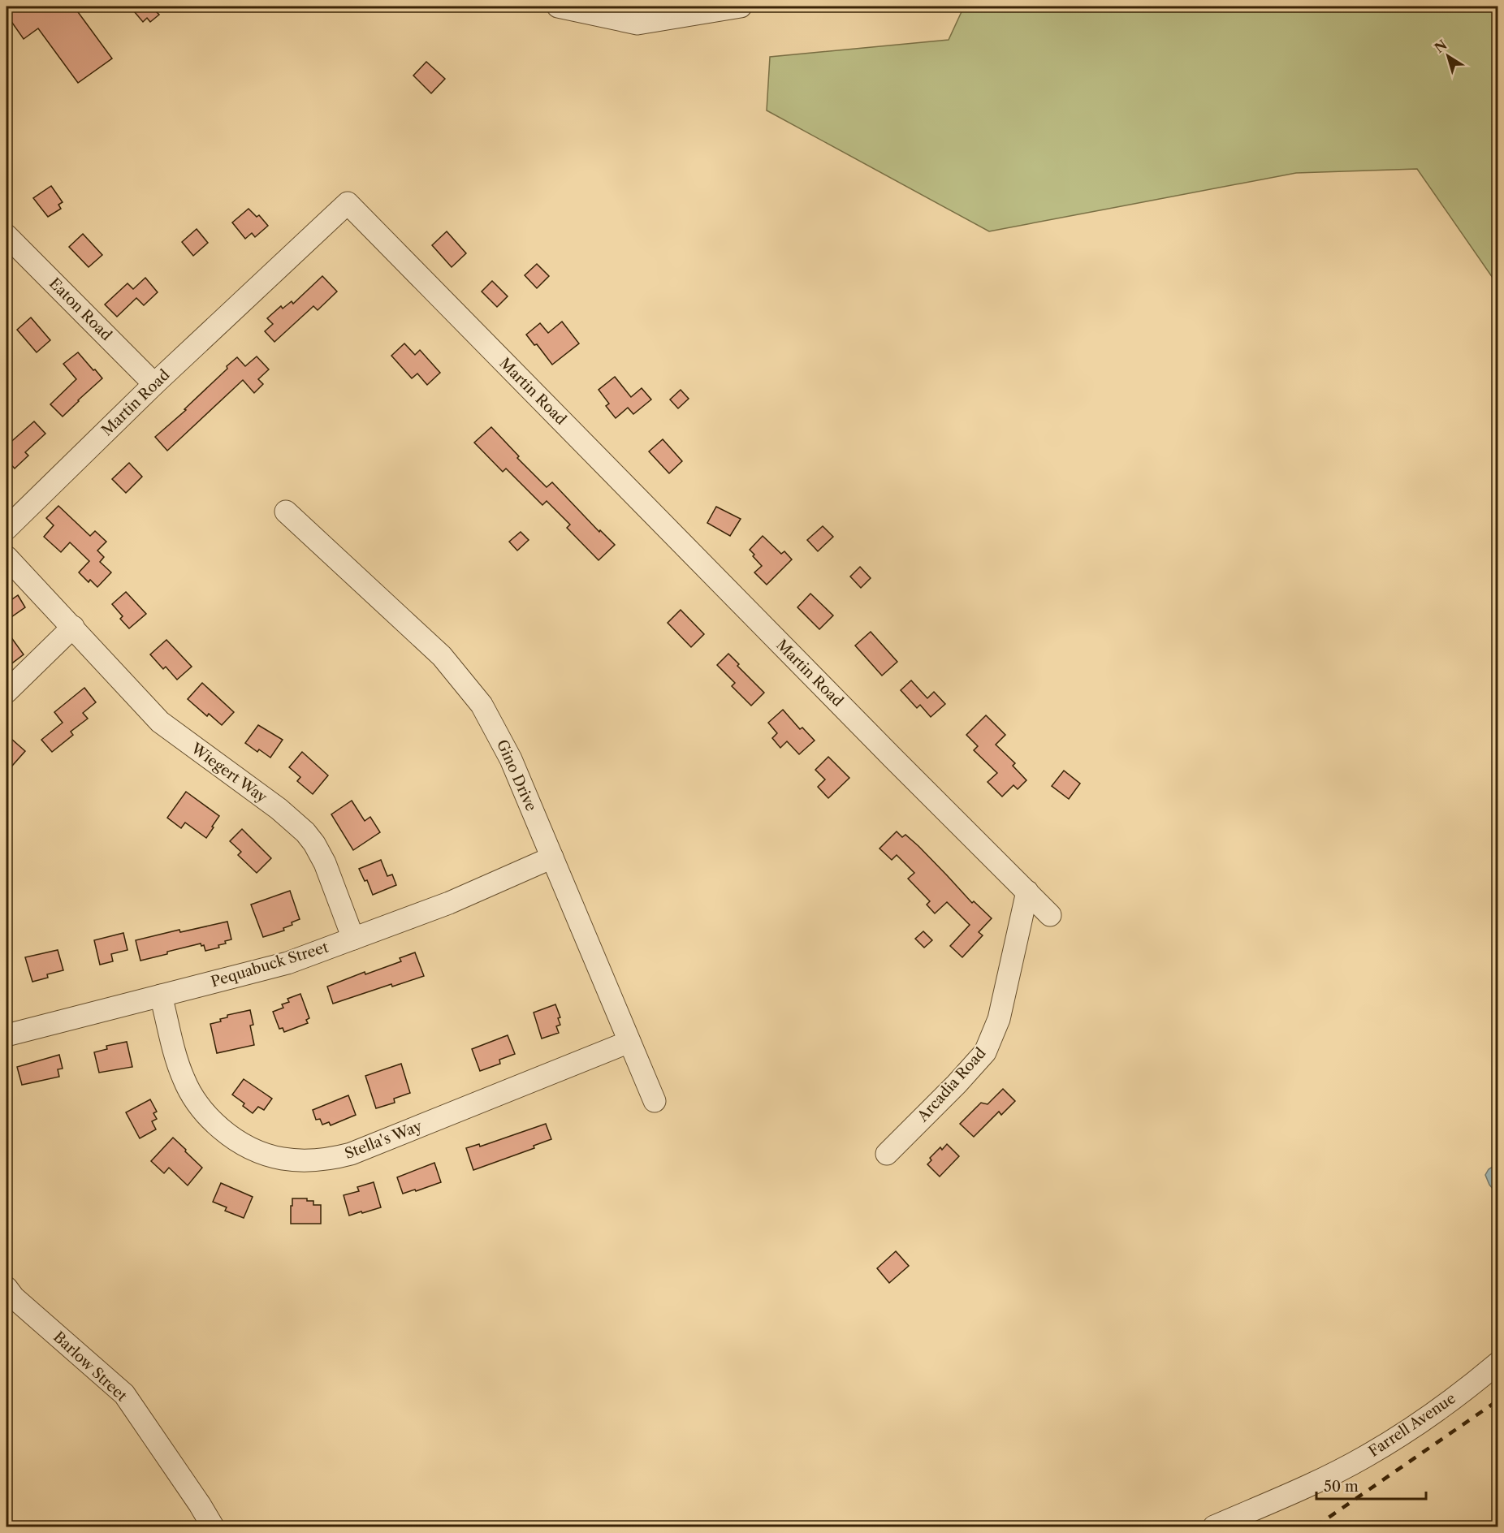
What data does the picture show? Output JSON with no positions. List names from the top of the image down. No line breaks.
{"streets":{"street":["Eaton Road","Martin Road","Wiegert Way","Gino Drive","Pequabuck Street","Arcadia Road","Stella's Way","Barlow Street","Farrell Avenue"]},"crossings":[["Eaton Road","Martin Road"],["Martin Road","Arcadia Road"],["Wiegert Way","Pequabuck Street"],["Gino Drive","Pequabuck Street"],["Gino Drive","Stella's Way"],["Pequabuck Street","Stella's Way"]],"scale_bar":"50 m","north":"top left"}
